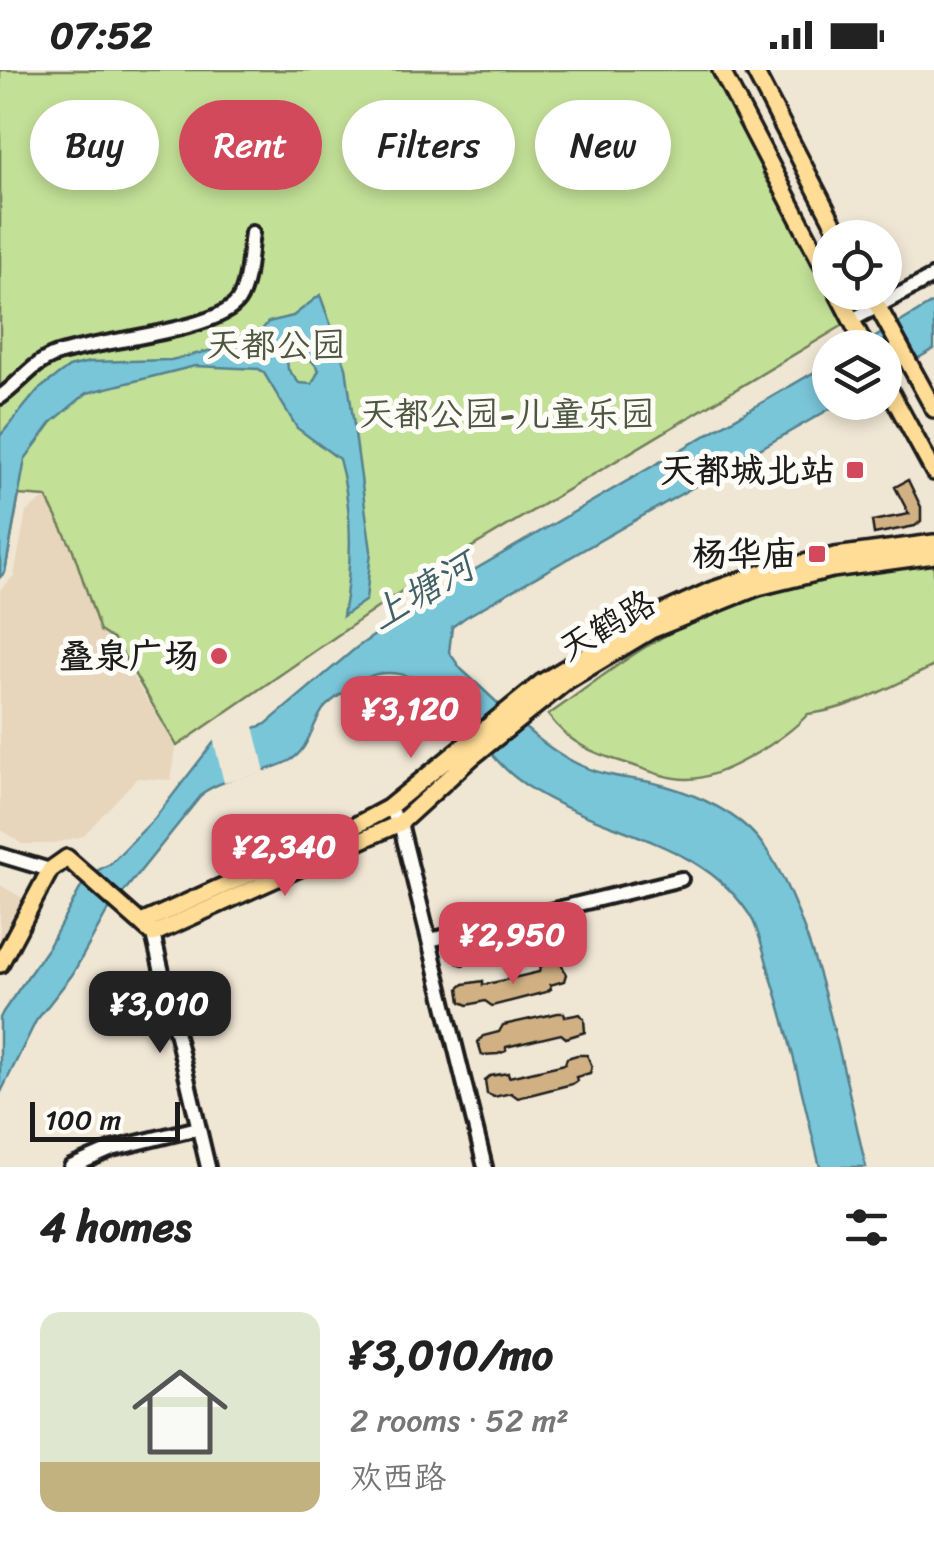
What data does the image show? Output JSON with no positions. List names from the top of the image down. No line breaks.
{"streets":{"main road":["天鹤路"]},"water":["上塘河"],"parks":["天都公园","天都公园-儿童乐园"],"places":{"transit":["天都城北站","杨华庙"],"other":["叠泉广场"]},"scale_bar":"100 m","page":{"status":"07:52","chip":["Buy","Rent","Filters","New"],"price":["¥3,120","¥2,340","¥2,950","¥3,010"],"scale":"100 m","heading":"4 homes","list":[{"name":"¥3,010/mo","note":"2 rooms · 52 m² · 欢西路"}]}}
